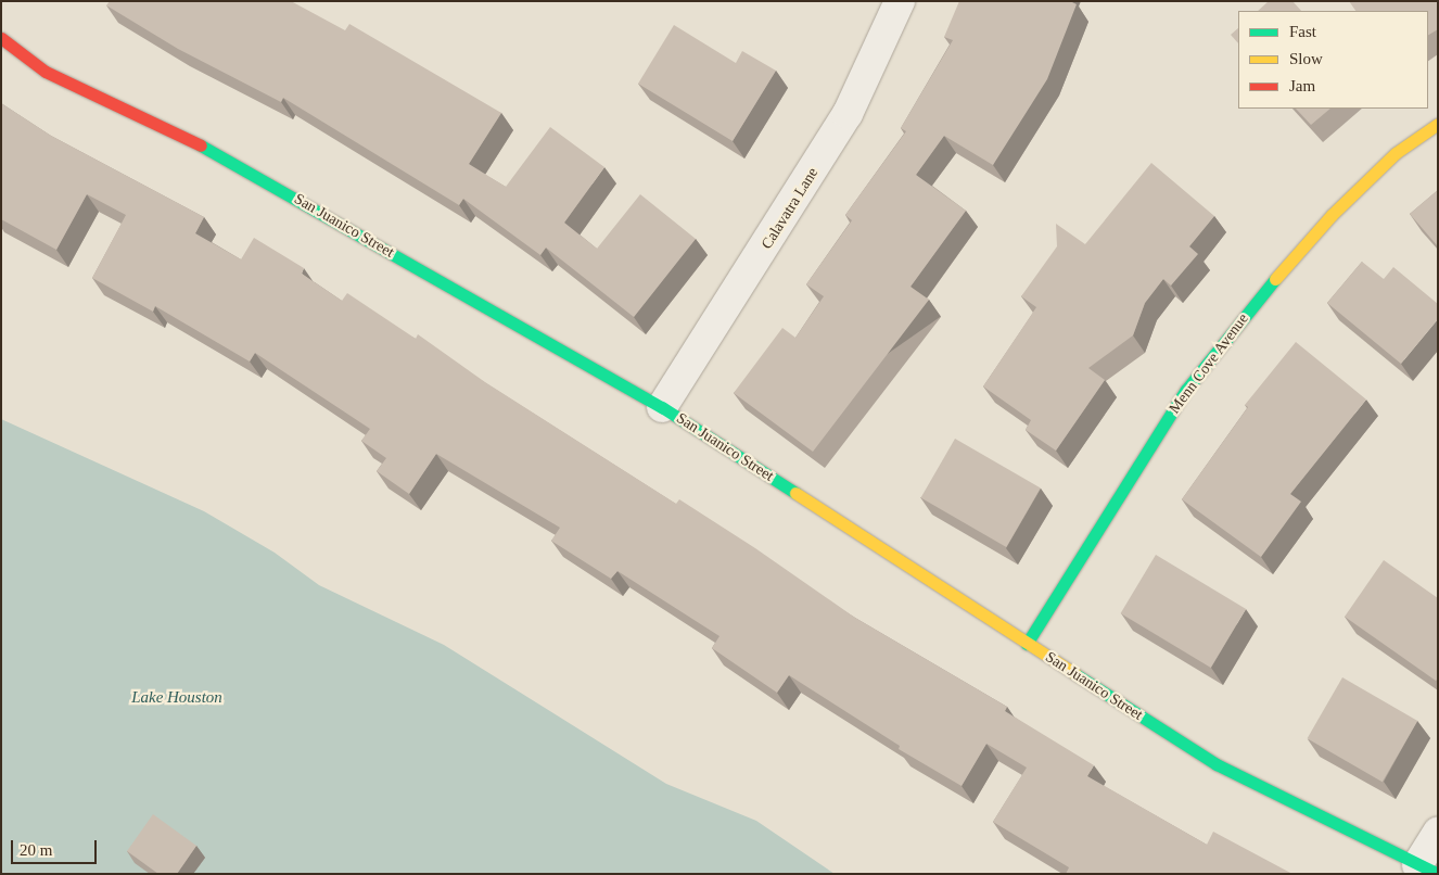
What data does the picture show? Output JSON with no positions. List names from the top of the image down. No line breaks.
{"streets":{"street":["Calavatra Lane","San Juanico Street","Menn Cove Avenue"]},"crossings":[["Calavatra Lane","San Juanico Street"],["San Juanico Street","Menn Cove Avenue"]],"water":["Lake Houston"],"legend":["Fast","Slow","Jam"],"scale_bar":"20 m"}
